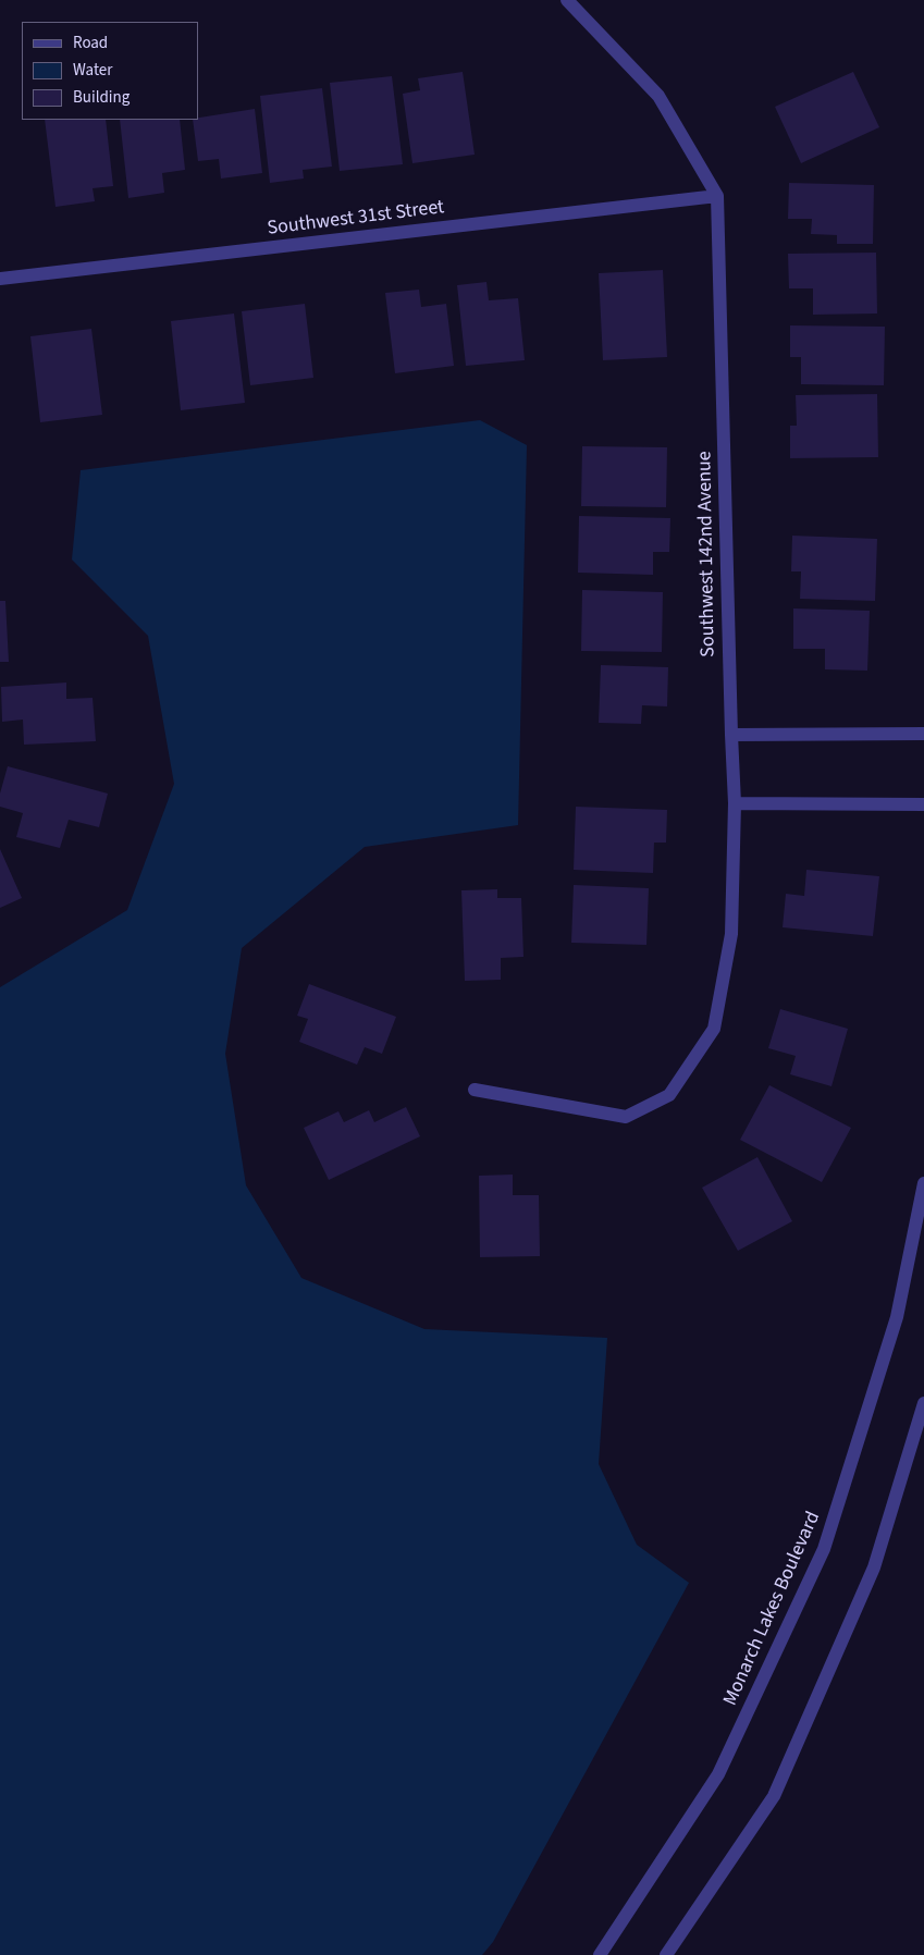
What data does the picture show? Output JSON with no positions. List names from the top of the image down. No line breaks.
{"streets":{"street":["Southwest 31st Street","Southwest 142nd Avenue","Monarch Lakes Boulevard"]},"crossings":[["Southwest 31st Street","Southwest 142nd Avenue"]],"legend":["Road","Water","Building"]}
